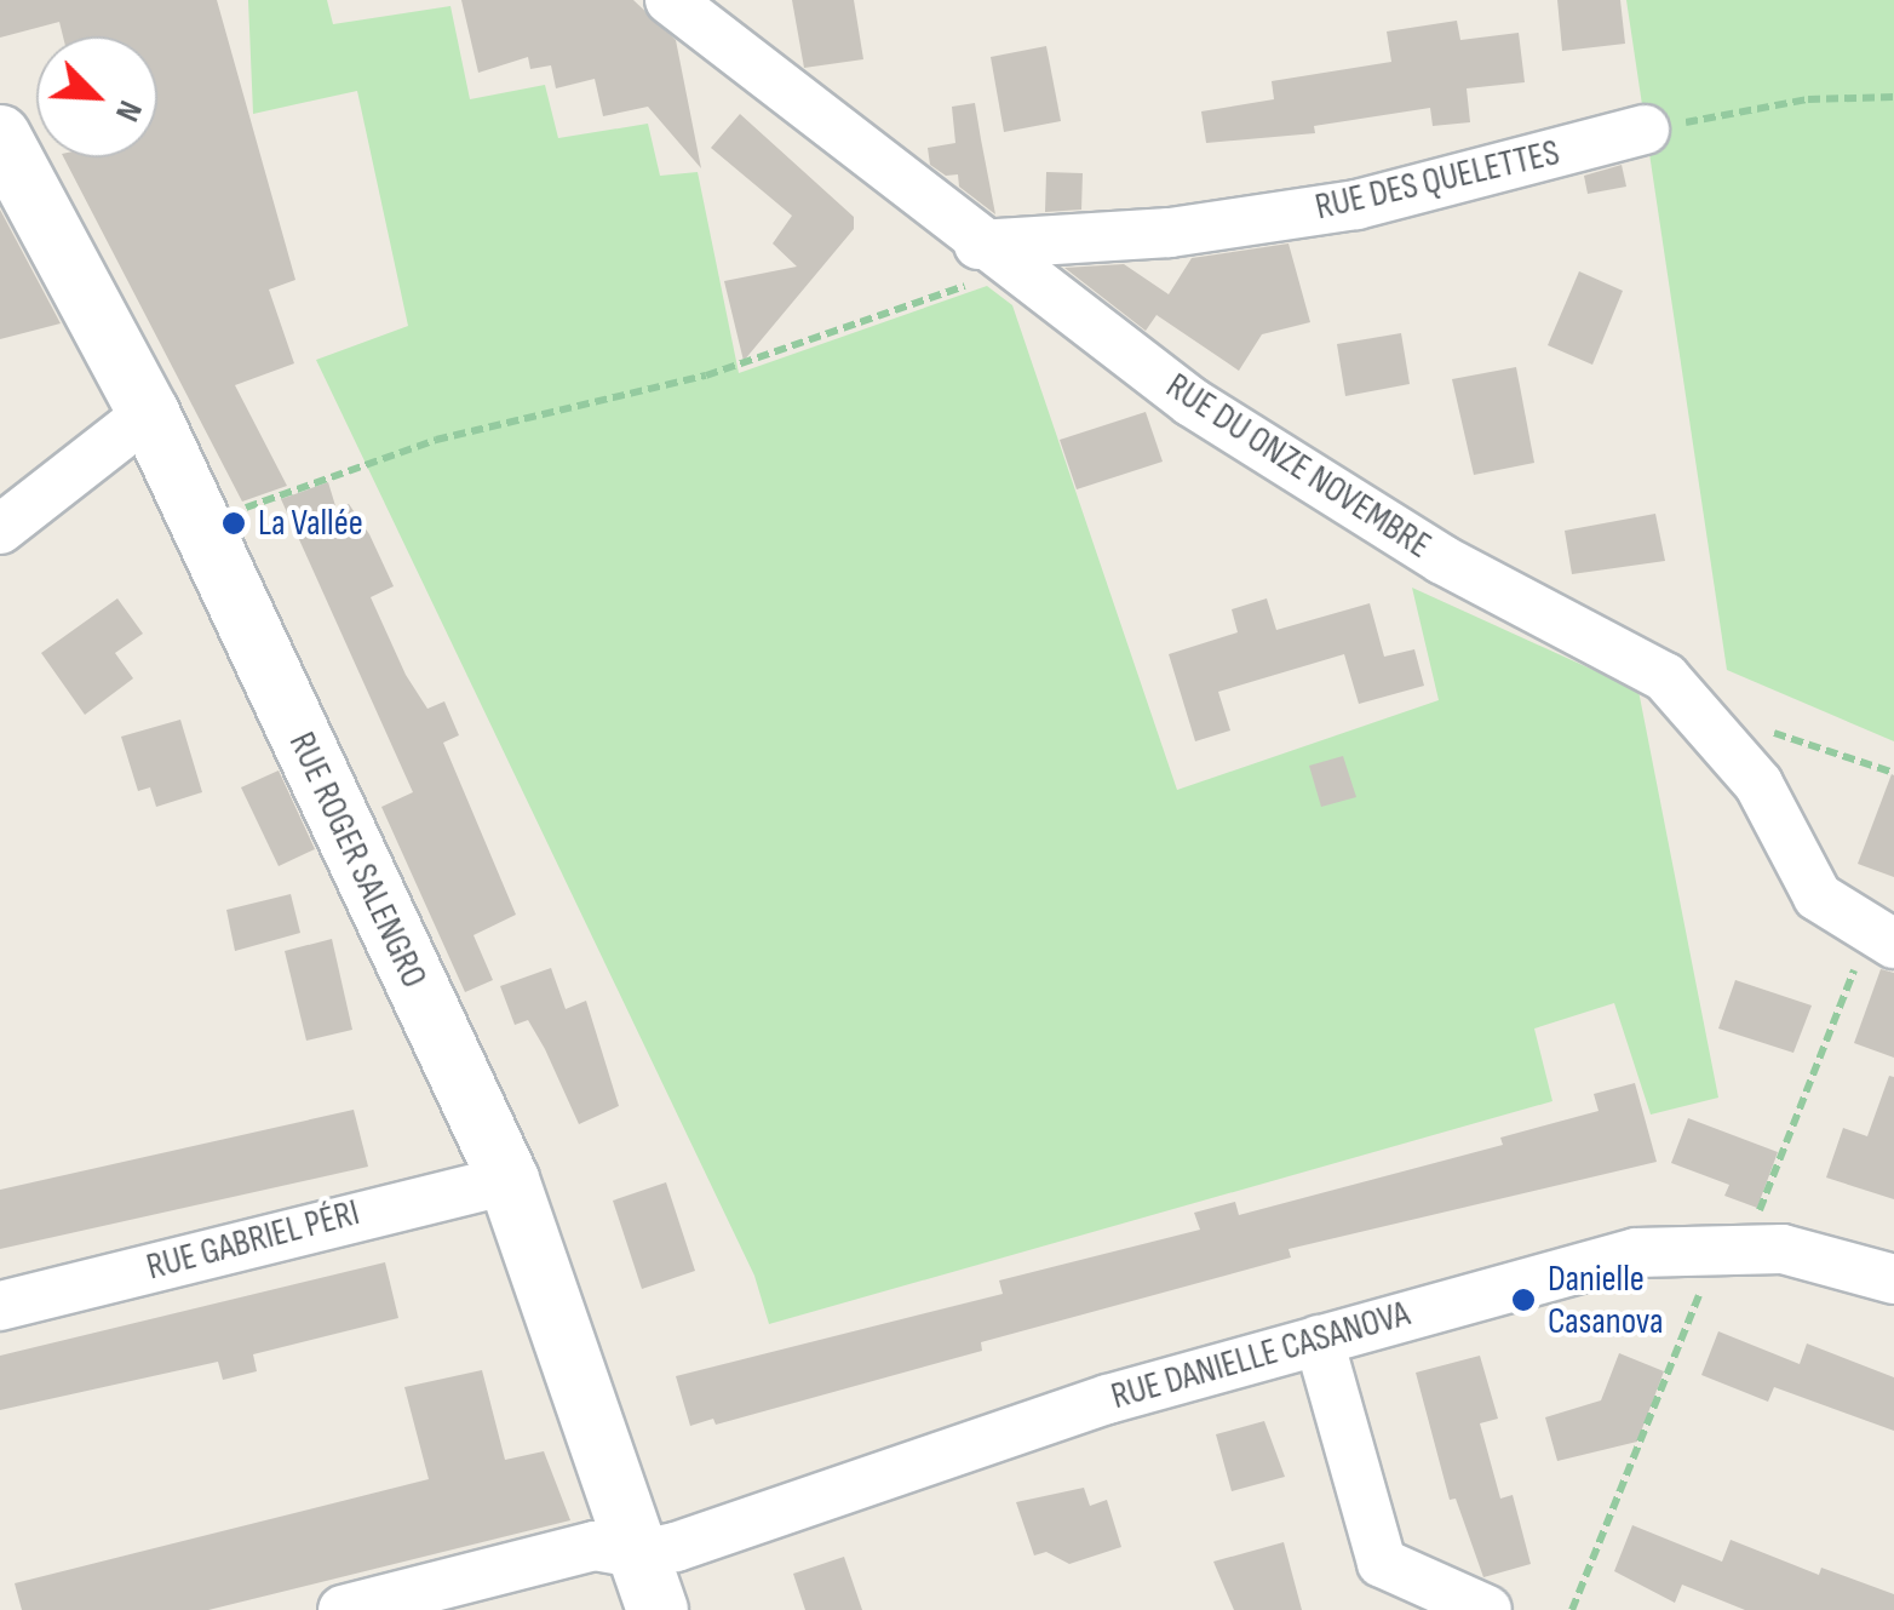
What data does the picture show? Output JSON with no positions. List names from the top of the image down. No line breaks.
{"streets":{"street":["RUE DES QUELETTES","RUE DU ONZE NOVEMBRE","RUE ROGER SALENGRO","RUE GABRIEL PÉRI","RUE DANIELLE CASANOVA"]},"crossings":[["RUE DES QUELETTES","RUE DU ONZE NOVEMBRE"],["RUE ROGER SALENGRO","RUE GABRIEL PÉRI"],["RUE ROGER SALENGRO","RUE DANIELLE CASANOVA"]],"places":["La Vallée","Danielle Casanova"],"north":"bottom right"}
